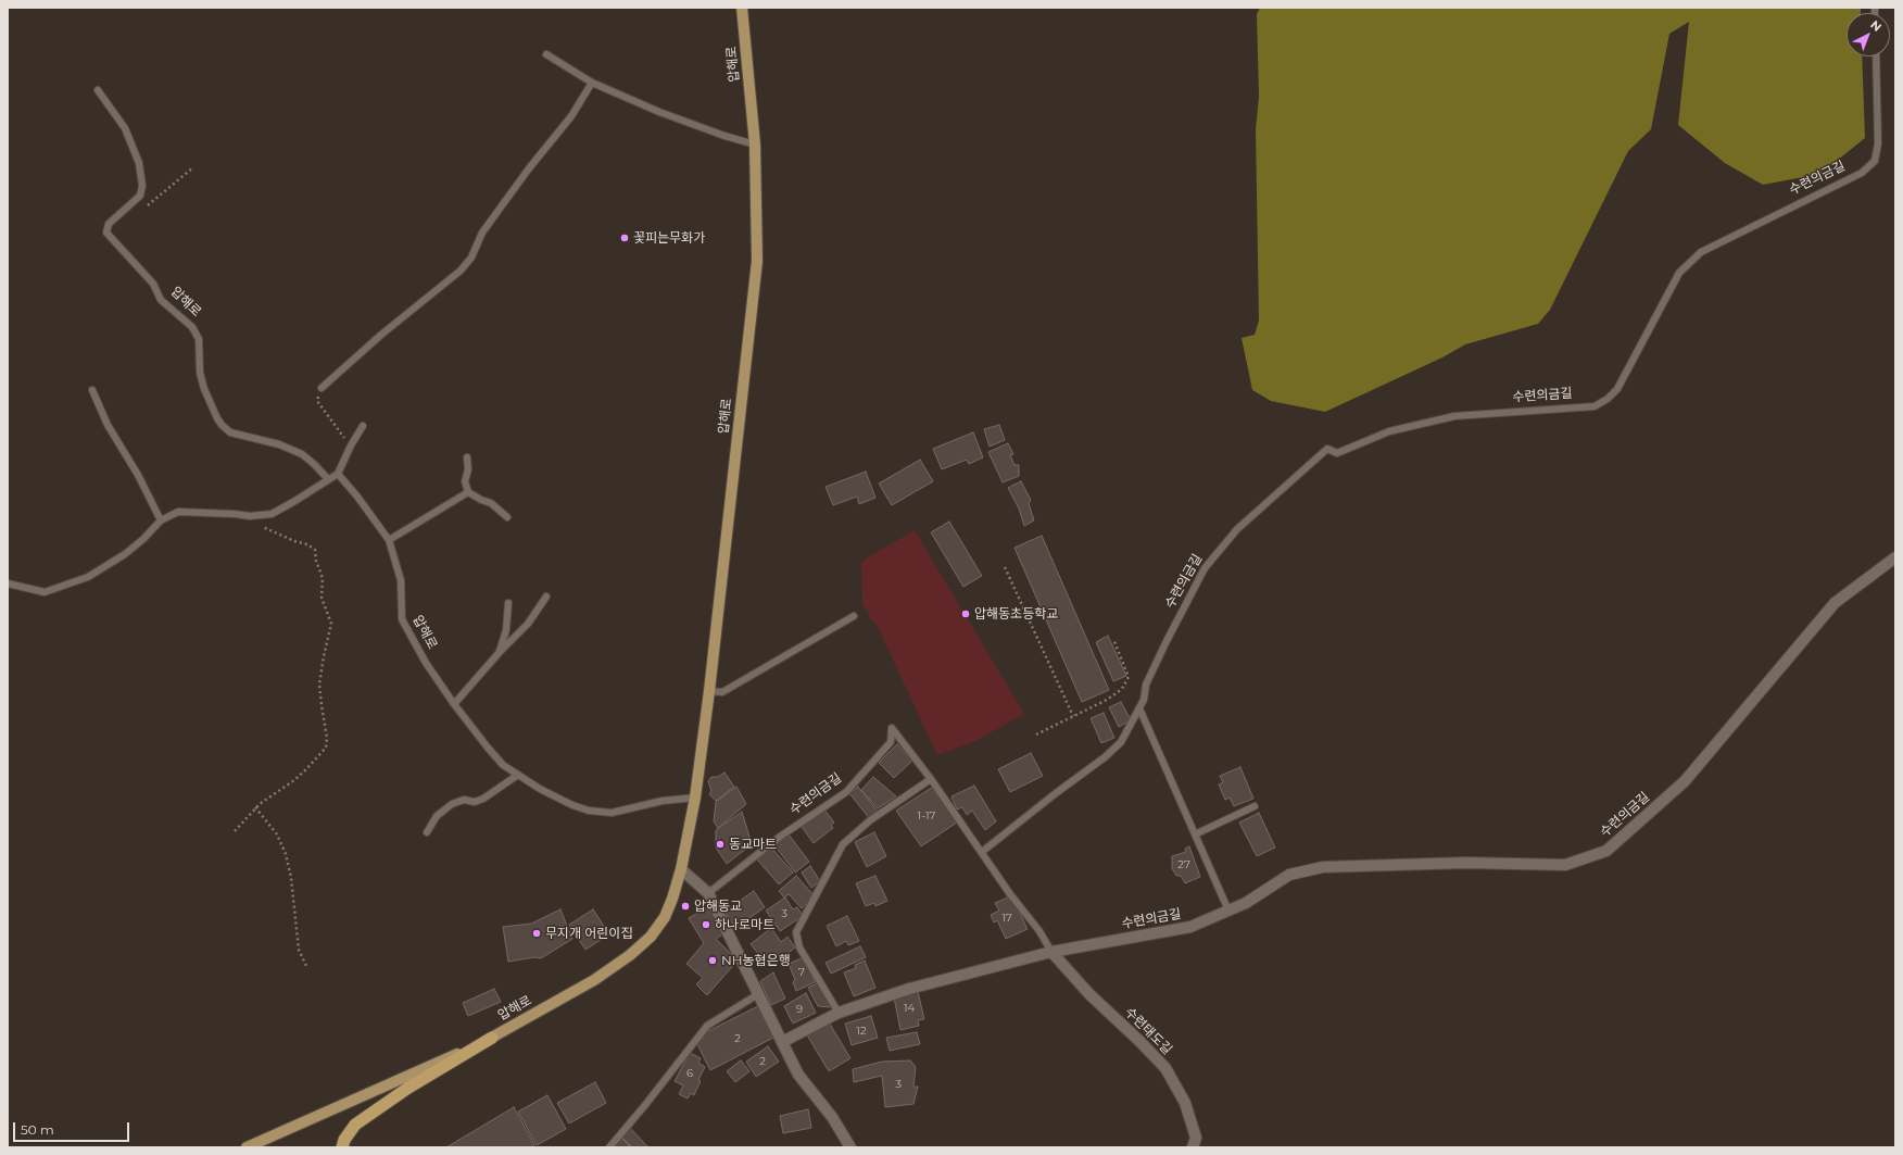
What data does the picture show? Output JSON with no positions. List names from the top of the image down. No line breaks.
{"streets":{"main road":["압해로"],"street":["수련의금길","수련태도길"]},"crossings":[["수련의금길","수련태도길"]],"places":["꽃피는무화가","압해동초등학교","동교마트","압해동교","하나로마트","무지개 어린이집","NH농협은행"],"house_numbers":["1-17","27","3","17","7","14","9","12","2","2","6","3"],"scale_bar":"50 m","north":"top right"}
